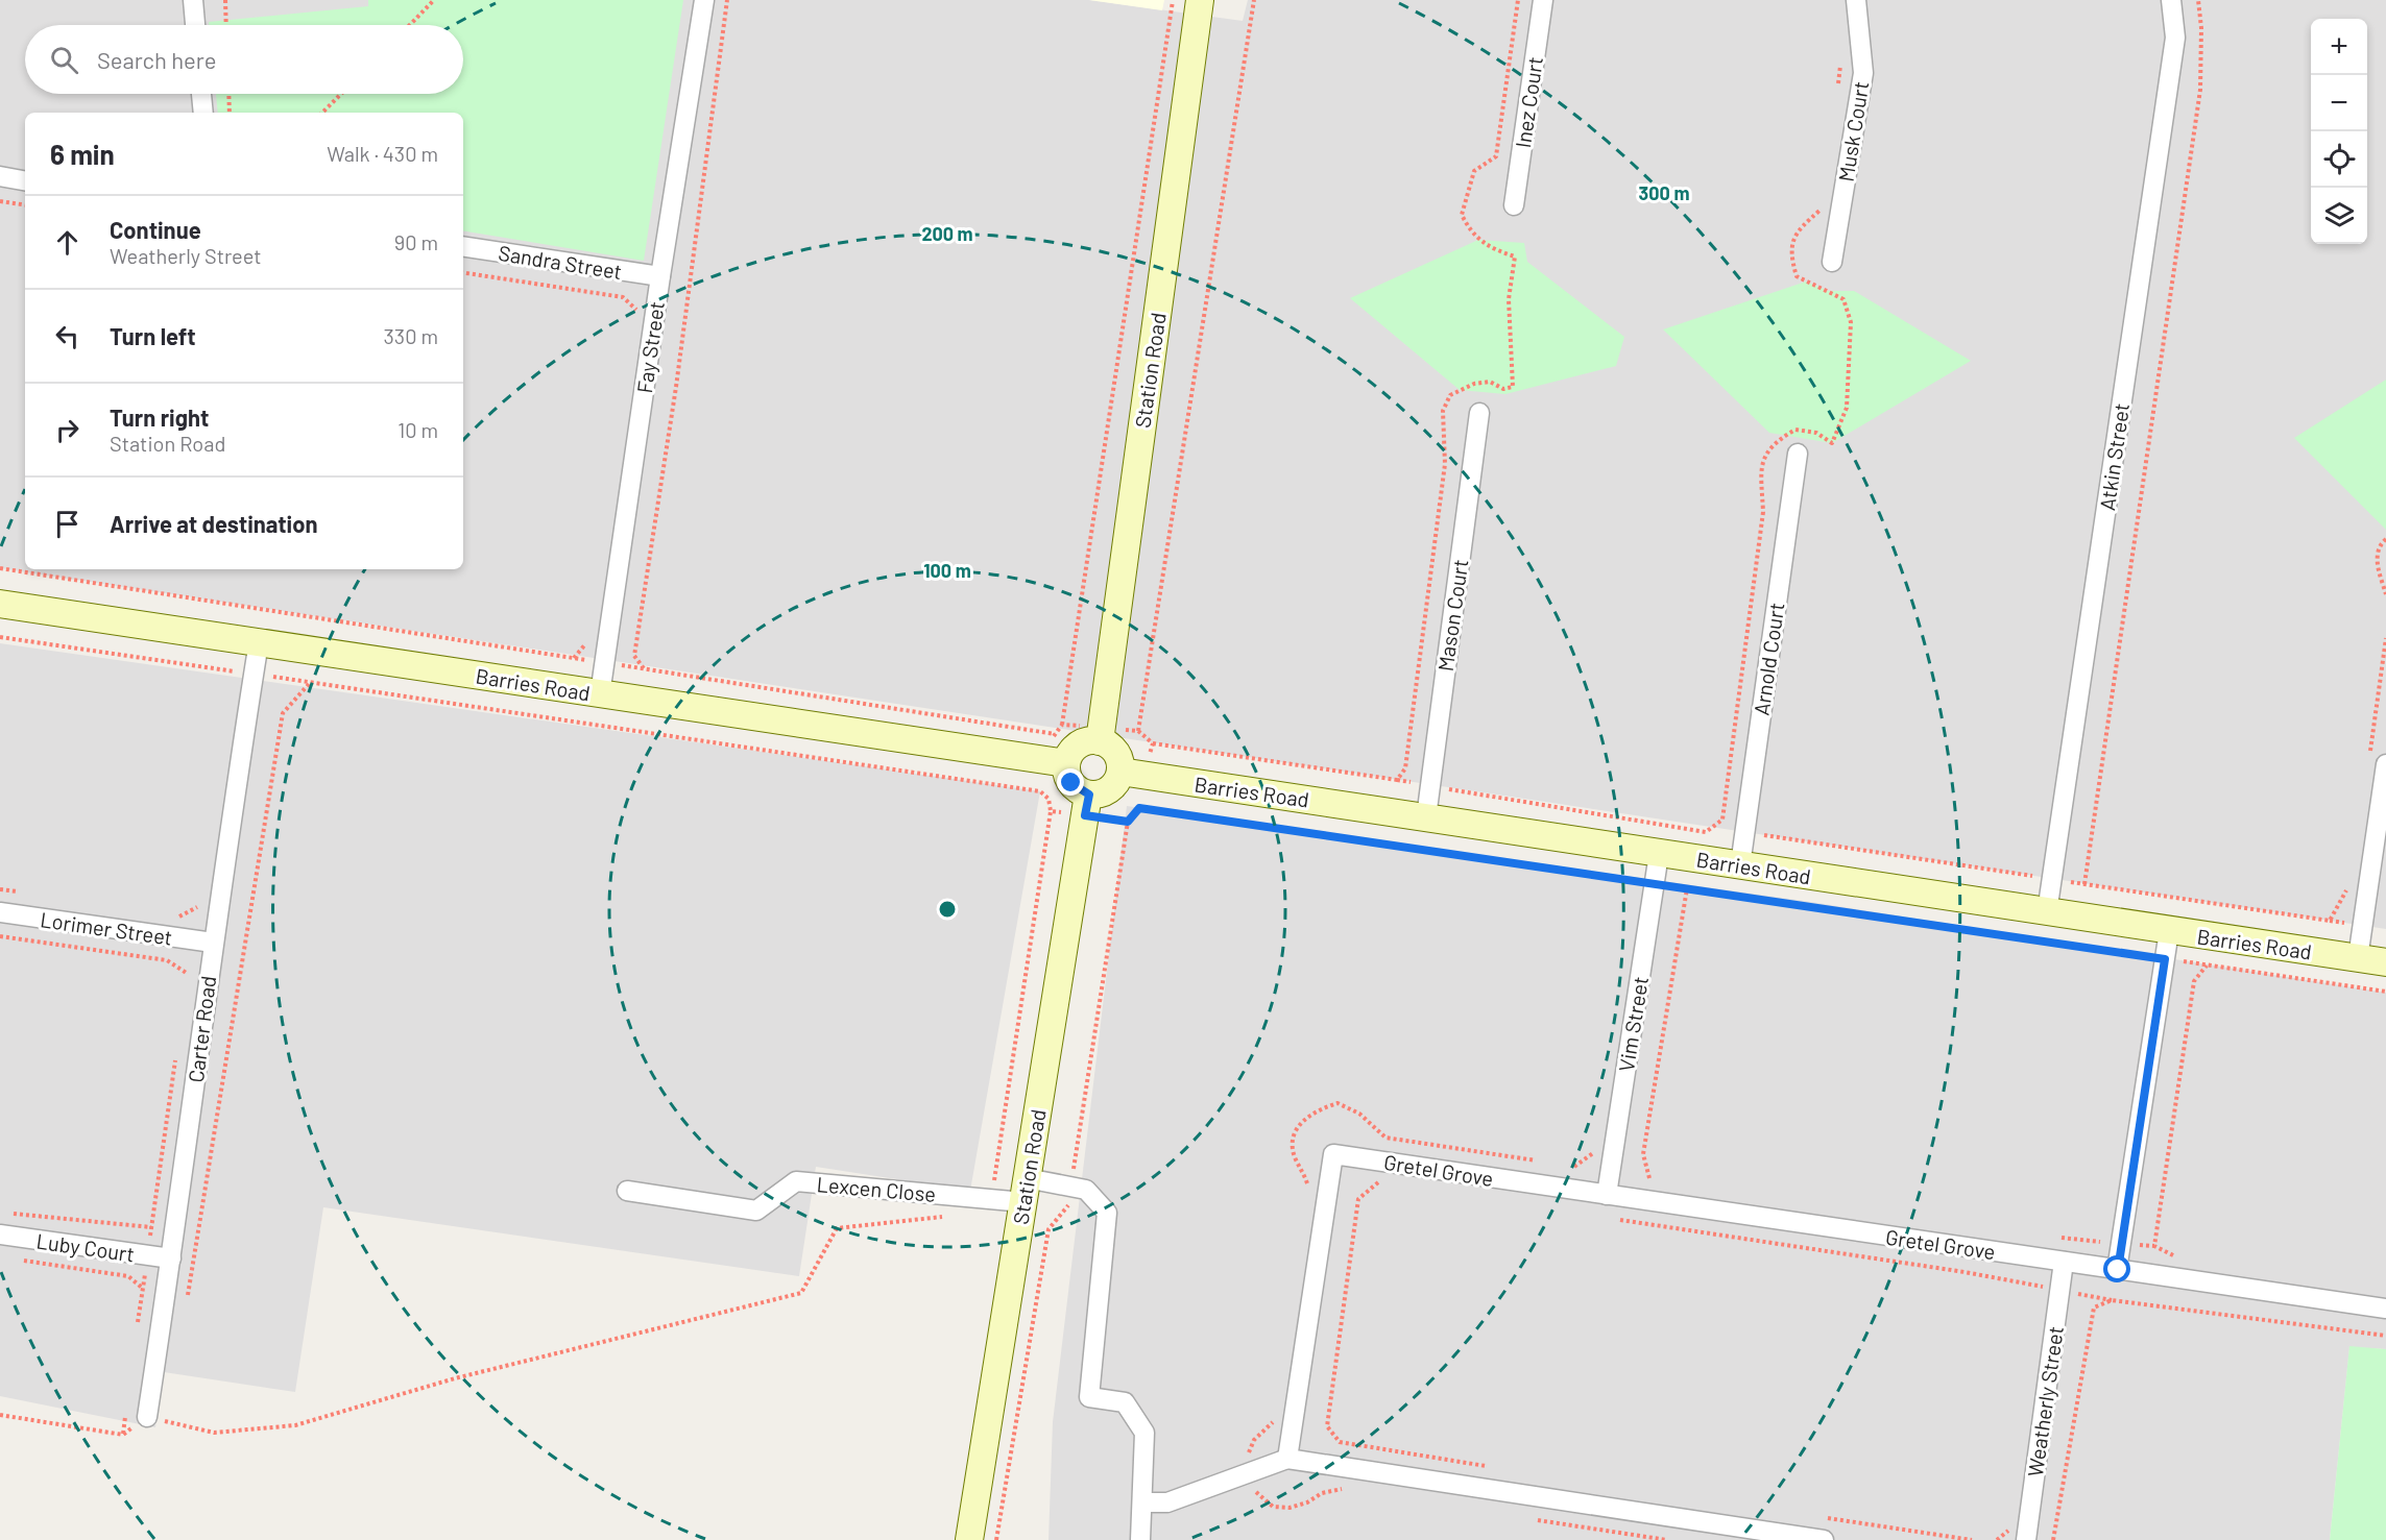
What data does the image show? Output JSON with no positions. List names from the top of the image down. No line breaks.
{"streets":{"street":["Inez Court","Musk Court","Sandra Street","Fay Street","Station Road","Atkin Street","Mason Court","Arnold Court","Barries Road","Lorimer Street","Vim Street","Carter Road","Gretel Grove","Lexcen Close","Luby Court","Weatherly Street"]},"crossings":[["Sandra Street","Fay Street"],["Fay Street","Barries Road"],["Station Road","Barries Road"],["Station Road","Lexcen Close"],["Atkin Street","Barries Road"],["Mason Court","Barries Road"],["Arnold Court","Barries Road"],["Barries Road","Vim Street"],["Barries Road","Carter Road"],["Lorimer Street","Carter Road"],["Vim Street","Gretel Grove"],["Carter Road","Luby Court"],["Gretel Grove","Weatherly Street"]],"page":{"map_buttons":["+","−"],"search":"Search here","heading":["6 min","Walk · 430 m"],"list":[["Continue","Weatherly Street","90 m"],["Turn left","330 m"],["Turn right","Station Road","10 m"],"Arrive at destination"]},"rings":["300 m","200 m","100 m"]}
